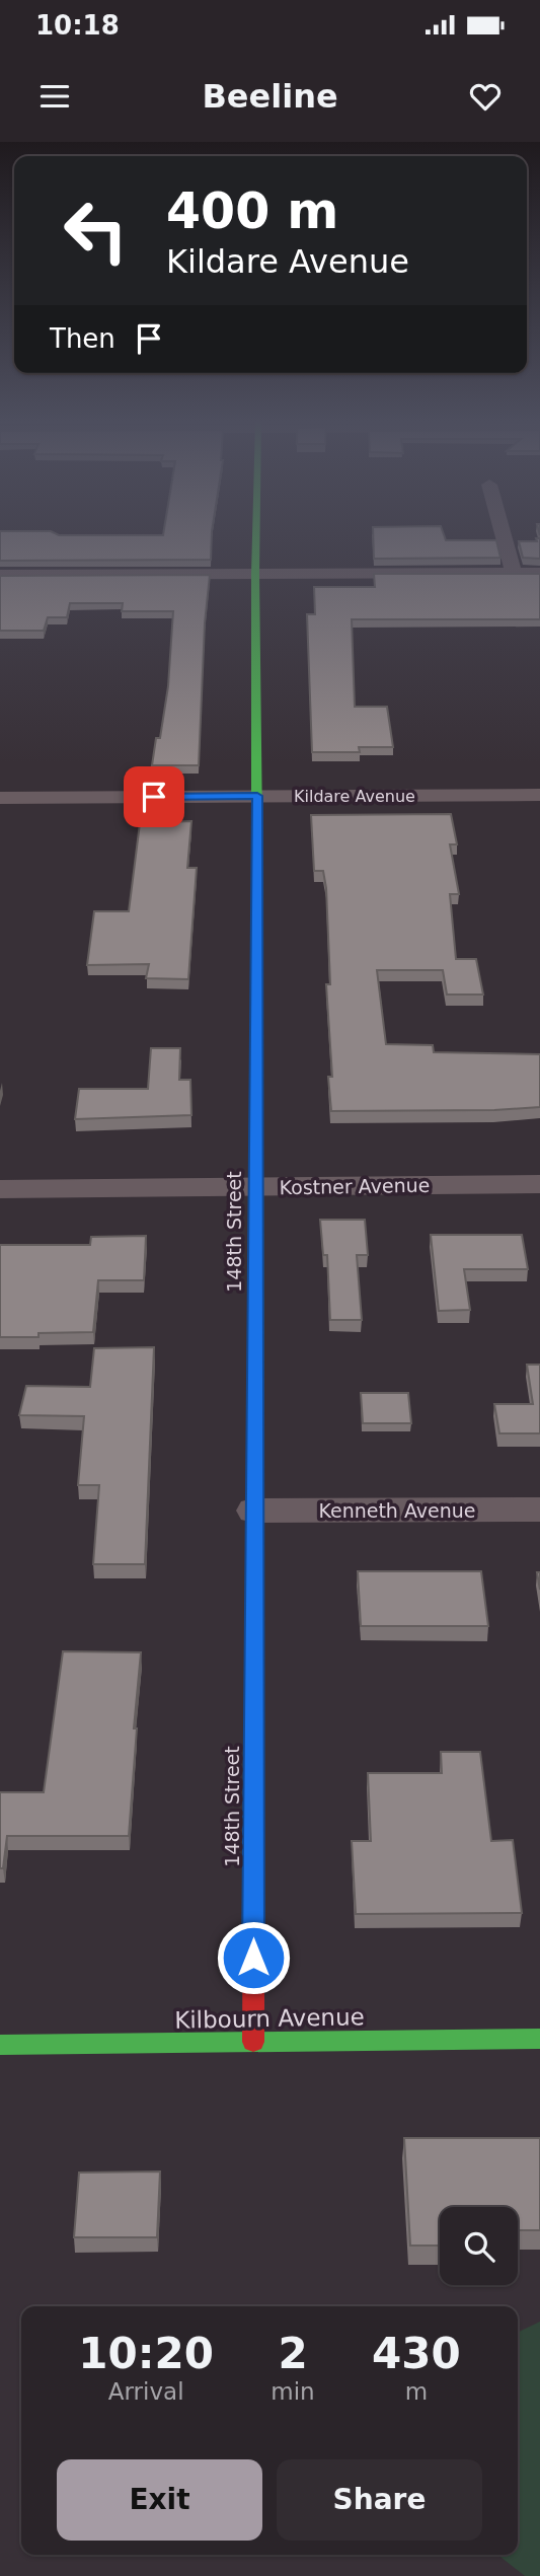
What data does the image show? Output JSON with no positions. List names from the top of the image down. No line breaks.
{"streets":{"street":["Kildare Avenue","Kostner Avenue","148th Street","Kenneth Avenue","Kilbourn Avenue"]},"crossings":[["Kildare Avenue","148th Street"],["Kostner Avenue","148th Street"],["148th Street","Kenneth Avenue"],["148th Street","Kilbourn Avenue"]],"page":{"status":"10:18","header":"Beeline","turn":["400 m","Kildare Avenue"],"then":"Then","eta":["10:20","Arrival","2","min","430","m"],"buttons":["Exit","Share"]}}
